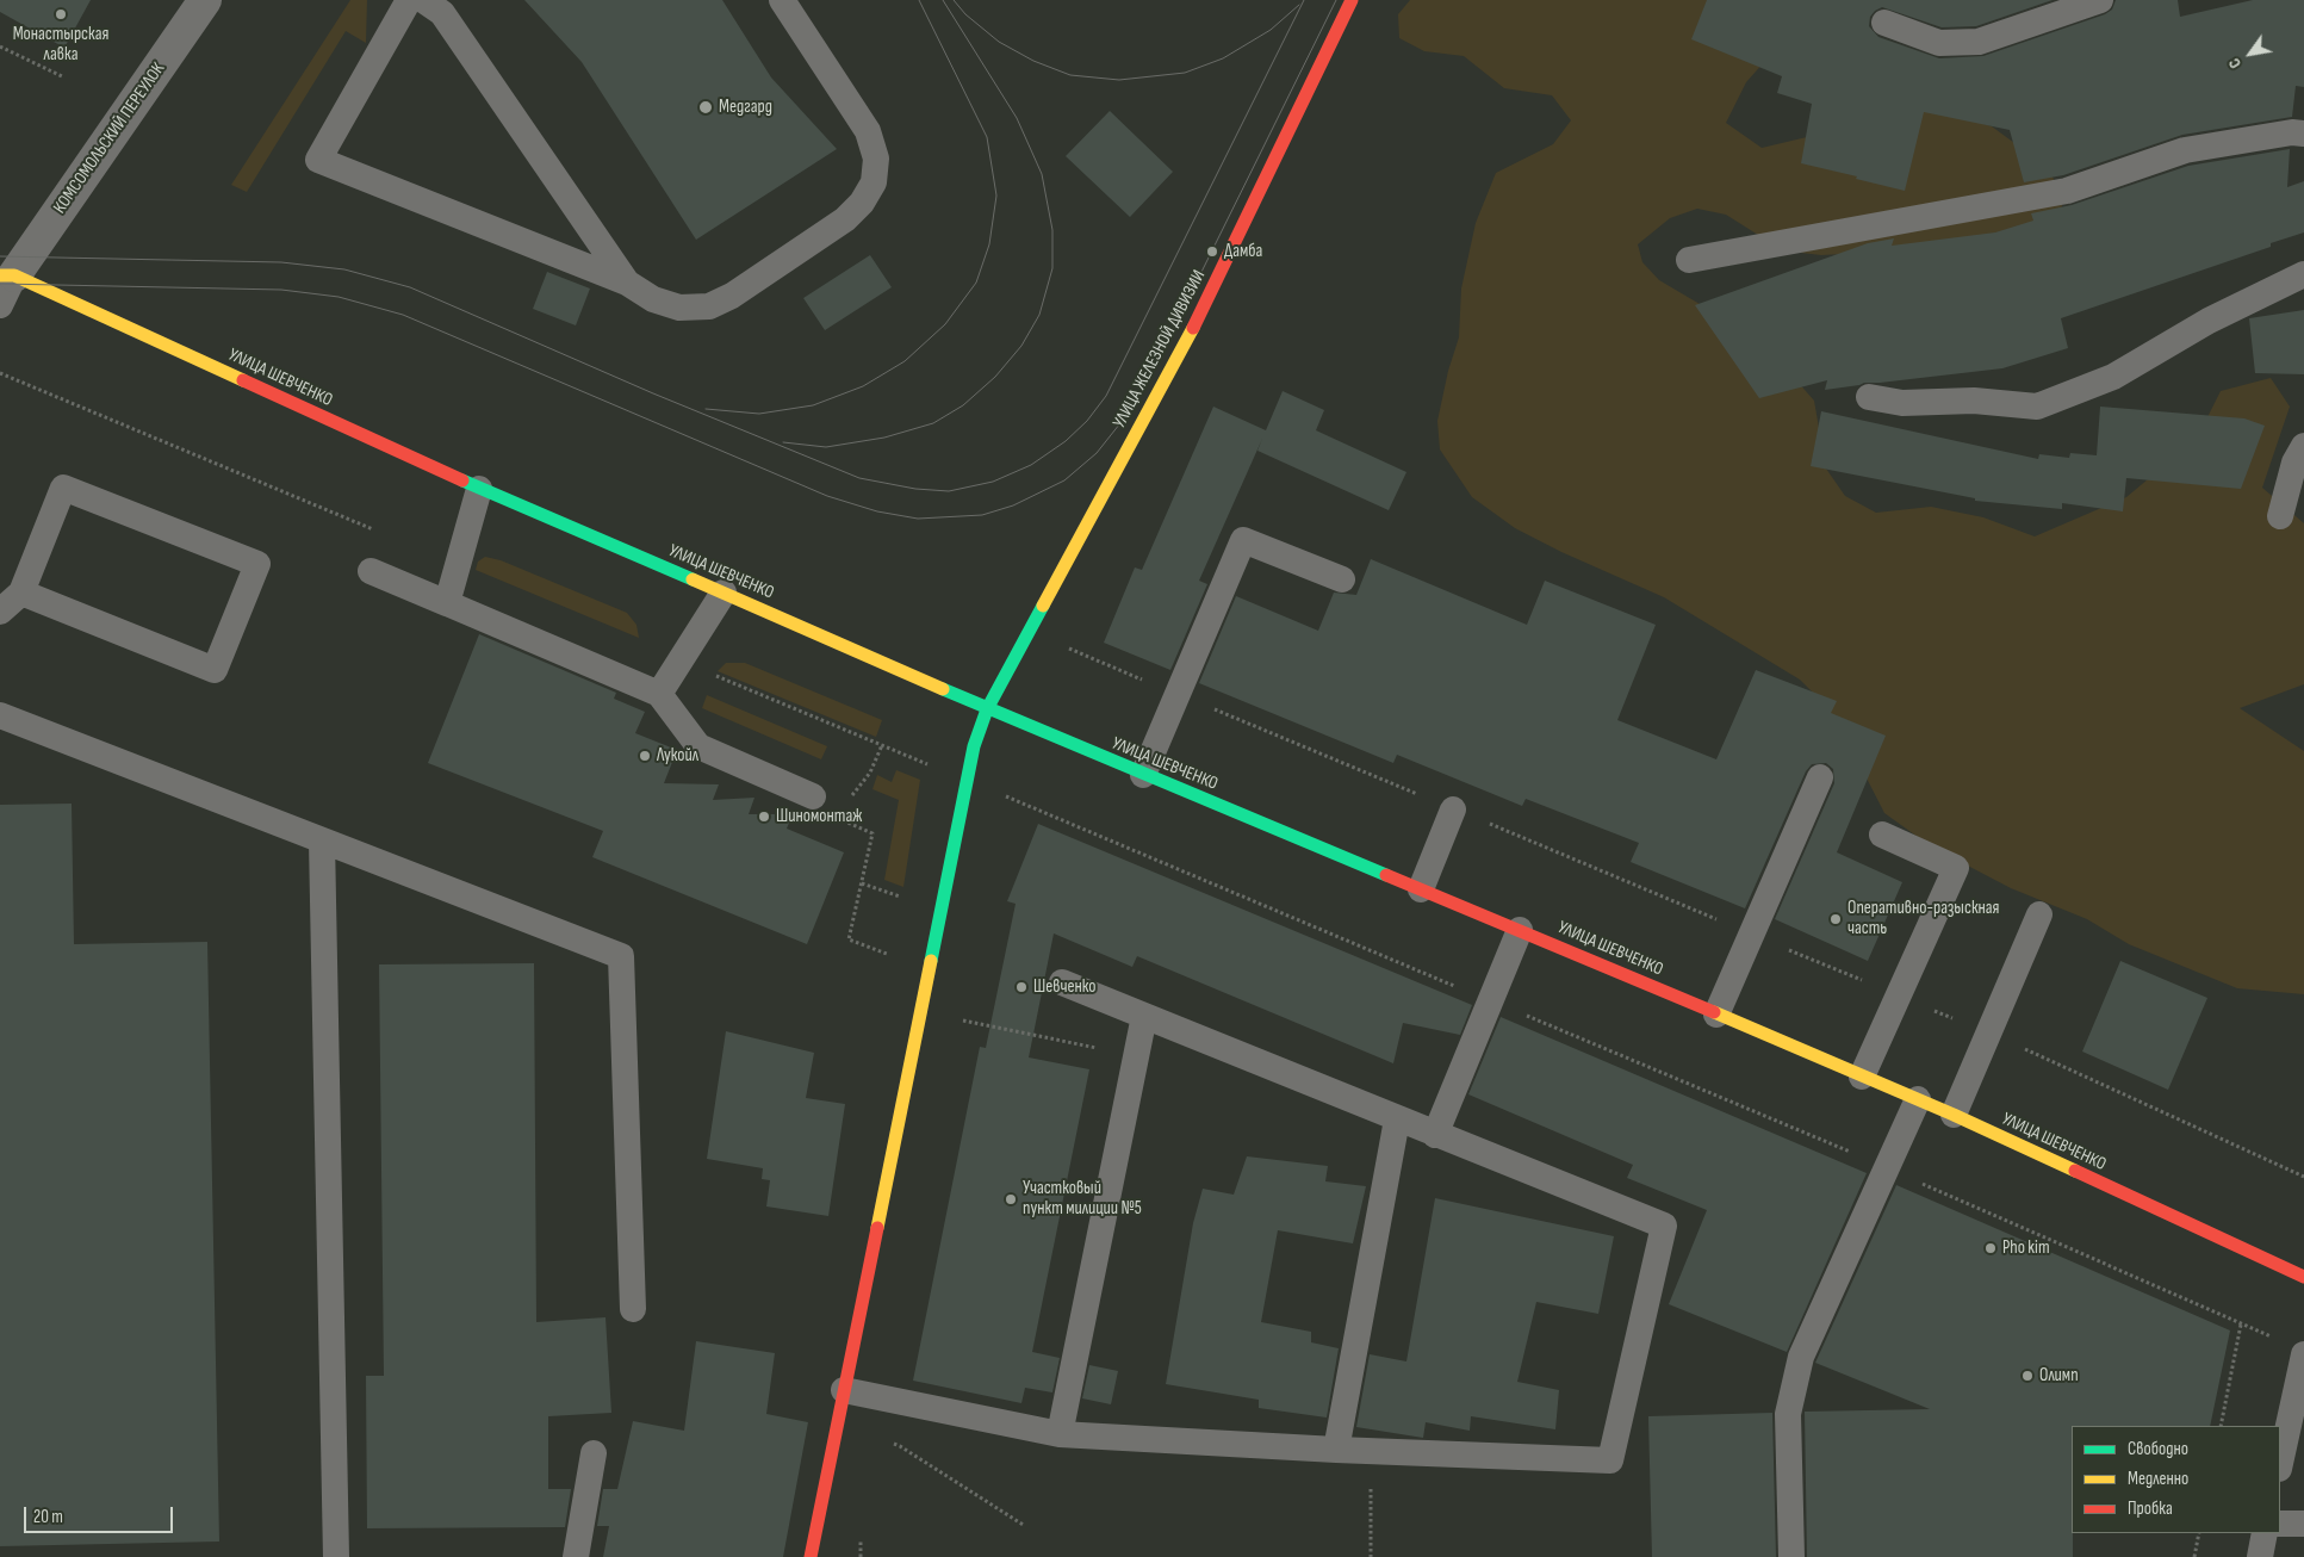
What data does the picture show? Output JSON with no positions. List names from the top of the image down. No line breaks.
{"streets":{"street":["КОМСОМОЛЬСКИЙ ПЕРЕУЛОК","УЛИЦА ЖЕЛЕЗНОЙ ДИВИЗИИ","УЛИЦА ШЕВЧЕНКО"]},"crossings":[["КОМСОМОЛЬСКИЙ ПЕРЕУЛОК","УЛИЦА ШЕВЧЕНКО"],["УЛИЦА ЖЕЛЕЗНОЙ ДИВИЗИИ","УЛИЦА ШЕВЧЕНКО"]],"places":["Монастырская лавка","Медгард","Дамба","Лукойл","Шиномонтаж","Оперативно-разыскная часть","Шевченко","Участковый пункт милиции №5","Pho kim","Олимп"],"legend":["Свободно","Медленно","Пробка"],"scale_bar":"20 m","north":"bottom left"}
